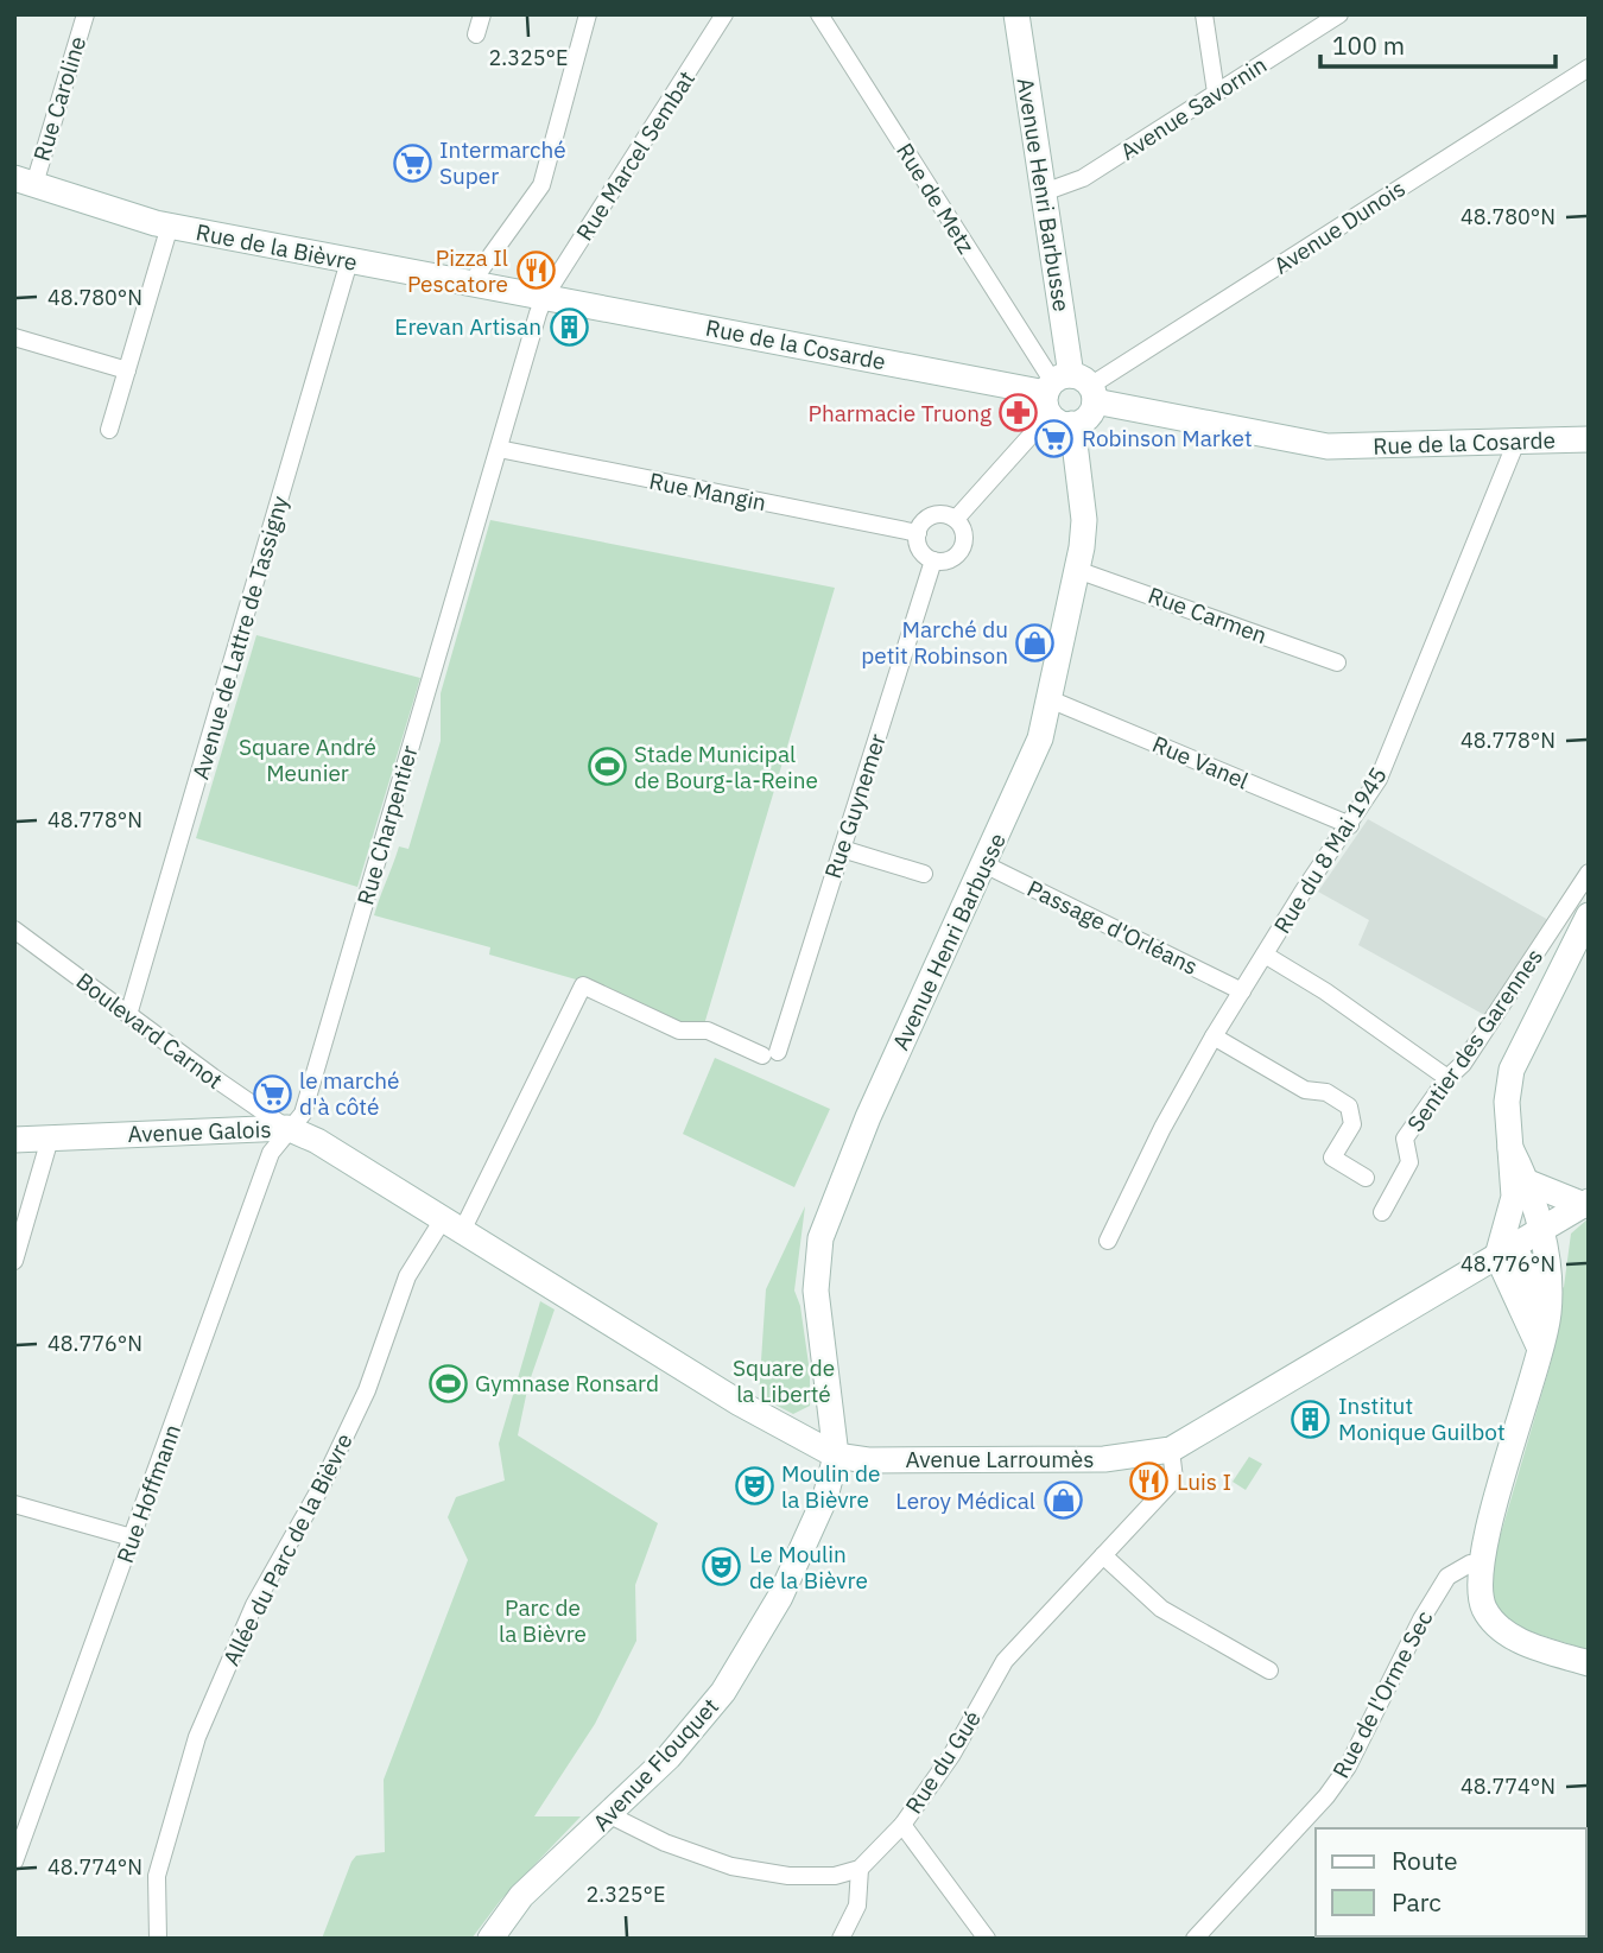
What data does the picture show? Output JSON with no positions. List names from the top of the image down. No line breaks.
{"streets":{"main road":["Avenue Henri Barbusse","Rue de la Bièvre","Rue de la Cosarde","Avenue Galois","Avenue Larroumès","Avenue Flouquet"],"street":["Rue Caroline","Avenue Savornin","Rue Marcel Sembat","Rue de Metz","Avenue Dunois","Rue Mangin","Rue Carmen","Avenue de Lattre de Tassigny","Rue Vanel","Rue Guynemer","Rue Charpentier","Rue du 8 Mai 1945","Passage d'Orléans","Boulevard Carnot","Sentier des Garennes","Rue Hoffmann","Allée du Parc de la Bièvre","Rue de l'Orme Sec","Rue du Gué"]},"crossings":[["Rue Caroline","Rue de la Bièvre"],["Avenue Savornin","Avenue Henri Barbusse"],["Rue Marcel Sembat","Rue de la Bièvre"],["Rue Marcel Sembat","Rue de la Cosarde"],["Rue Marcel Sembat","Rue Mangin"],["Rue Marcel Sembat","Rue Charpentier"],["Avenue Henri Barbusse","Rue de Metz"],["Avenue Henri Barbusse","Avenue Dunois"],["Avenue Henri Barbusse","Rue de la Cosarde"],["Avenue Henri Barbusse","Rue Carmen"],["Avenue Henri Barbusse","Rue Vanel"],["Avenue Henri Barbusse","Passage d'Orléans"],["Avenue Henri Barbusse","Avenue Larroumès"],["Avenue Henri Barbusse","Avenue Flouquet"],["Rue de Metz","Avenue Dunois"],["Rue de Metz","Rue de la Cosarde"],["Avenue Dunois","Rue de la Cosarde"],["Avenue Dunois","Rue Mangin"],["Avenue Dunois","Rue Guynemer"],["Rue de la Bièvre","Rue de la Cosarde"],["Rue de la Bièvre","Avenue de Lattre de Tassigny"],["Rue de la Cosarde","Rue du 8 Mai 1945"],["Rue Mangin","Rue Guynemer"],["Rue Mangin","Rue Charpentier"],["Avenue de Lattre de Tassigny","Boulevard Carnot"],["Rue Vanel","Rue du 8 Mai 1945"],["Rue Guynemer","Allée du Parc de la Bièvre"],["Rue Charpentier","Boulevard Carnot"],["Rue Charpentier","Avenue Galois"],["Rue Charpentier","Rue Hoffmann"],["Rue du 8 Mai 1945","Passage d'Orléans"],["Boulevard Carnot","Avenue Galois"],["Boulevard Carnot","Rue Hoffmann"],["Avenue Galois","Avenue Larroumès"],["Avenue Galois","Rue Hoffmann"],["Avenue Larroumès","Allée du Parc de la Bièvre"],["Avenue Larroumès","Rue du Gué"],["Avenue Larroumès","Avenue Flouquet"]],"parks":["Square André Meunier","Square de la Liberté","Parc de la Bièvre"],"places":{"supermarket":["Intermarché Super","Robinson Market","le marché d'à côté"],"restaurant":["Pizza Il Pescatore","Luis I"],"building":["Erevan Artisan","Institut Monique Guilbot"],"pharmacy":["Pharmacie Truong"],"shop":["Marché du petit Robinson","Leroy Médical"],"sports":["Stade Municipal de Bourg-la-Reine","Gymnase Ronsard"],"theatre":["Moulin de la Bièvre","Le Moulin de la Bièvre"]},"legend":["Route","Parc"],"scale_bar":"100 m","coordinates":["2.325°E","48.780°N","48.778°N","48.776°N","48.774°N"]}
